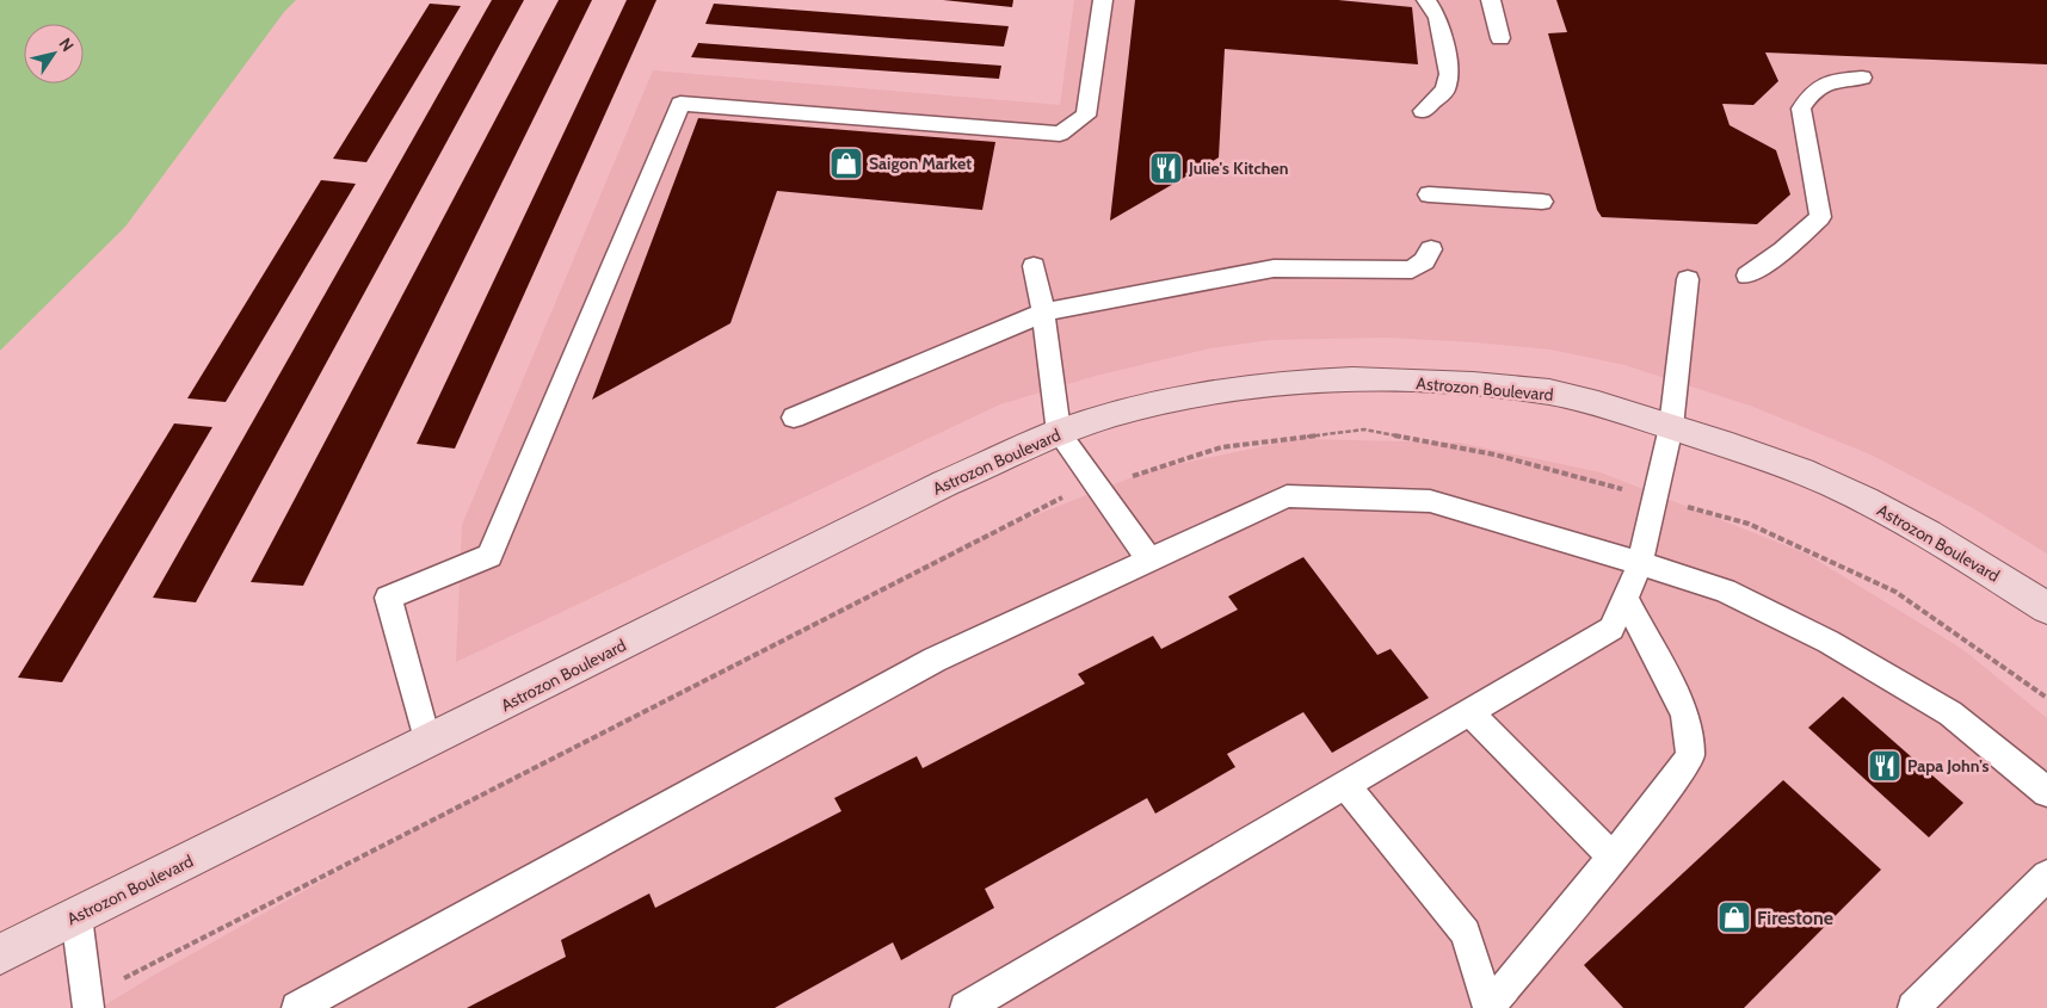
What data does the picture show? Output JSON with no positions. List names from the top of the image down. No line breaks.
{"streets":{"main road":["Astrozon Boulevard"]},"places":{"shop":["Saigon Market","Firestone"],"restaurant":["Julie's Kitchen","Papa John's"]},"north":"top right"}
